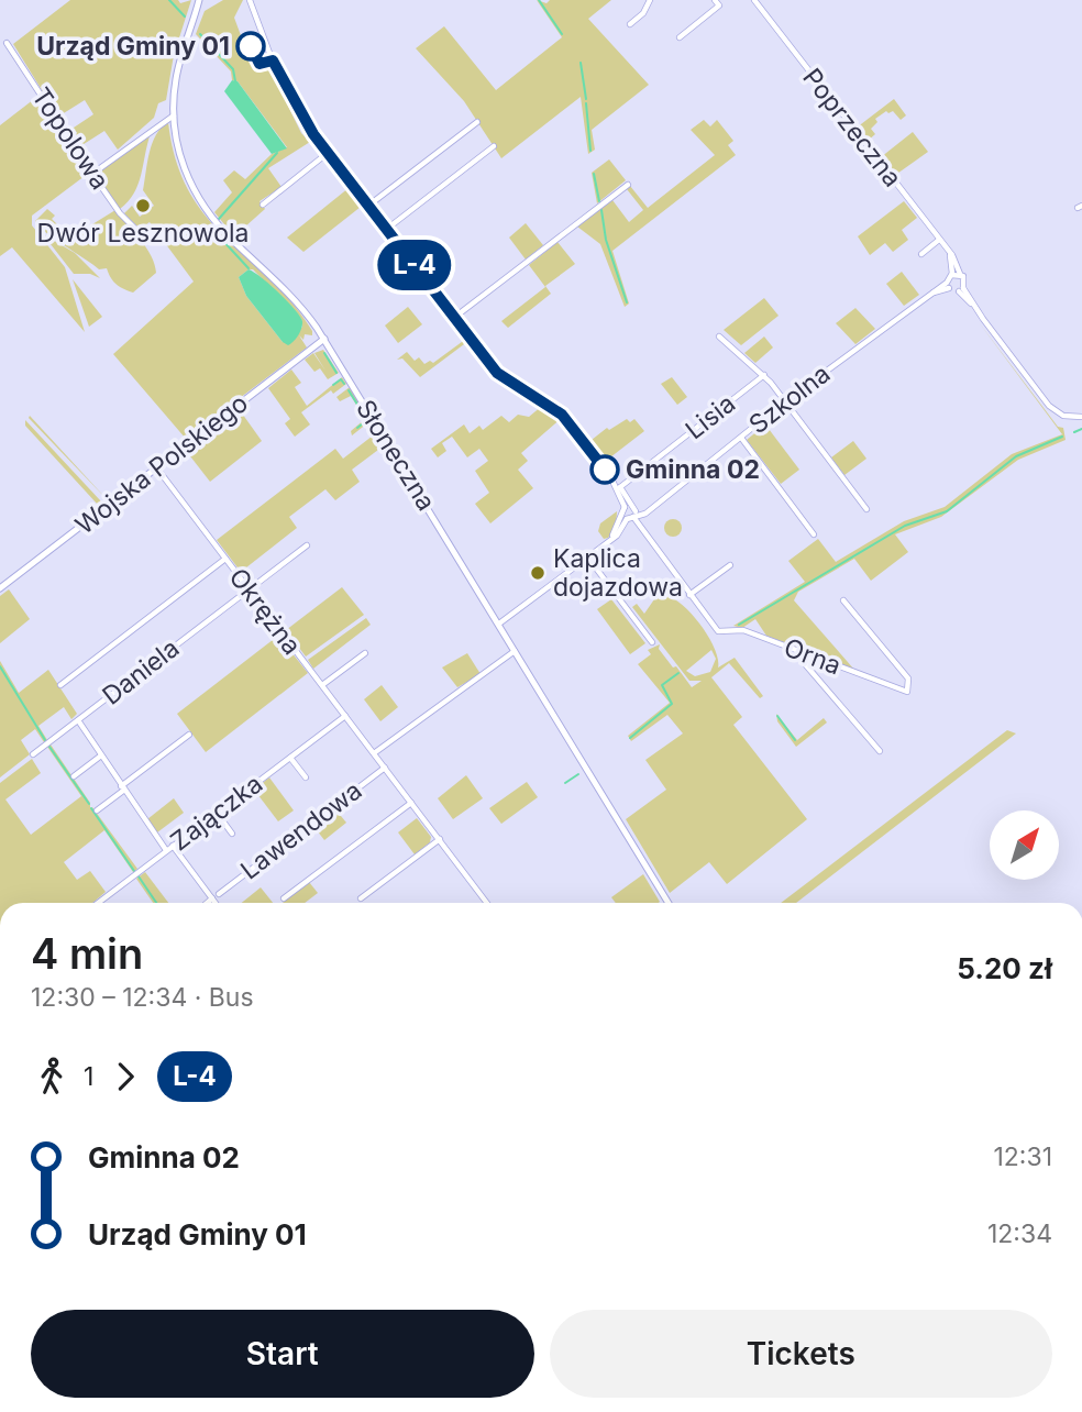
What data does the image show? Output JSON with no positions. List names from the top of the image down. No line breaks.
{"streets":{"main road":["Słoneczna","Wojska Polskiego"],"street":["Poprzeczna","Topolowa","Szkolna","Lisia","Okrężna","Orna","Daniela","Zajączka","Lawendowa"]},"crossings":[["Słoneczna","Wojska Polskiego"],["Wojska Polskiego","Okrężna"],["Okrężna","Daniela"],["Okrężna","Zajączka"],["Okrężna","Lawendowa"]],"places":["Urząd Gminy 01","Dwór Lesznowola","Gminna 02","Kaplica dojazdowa"],"lines":["bus line L-4"],"north":"top right","page":{"on_map":"L-4","heading":["4 min","12:30 – 12:34 · Bus","5.20 zł"],"legs":["1","L-4"],"list":[{"name":"Gminna 02","value":"12:31"},{"name":"Urząd Gminy 01","value":"12:34"}],"buttons":["Start","Tickets"]}}
